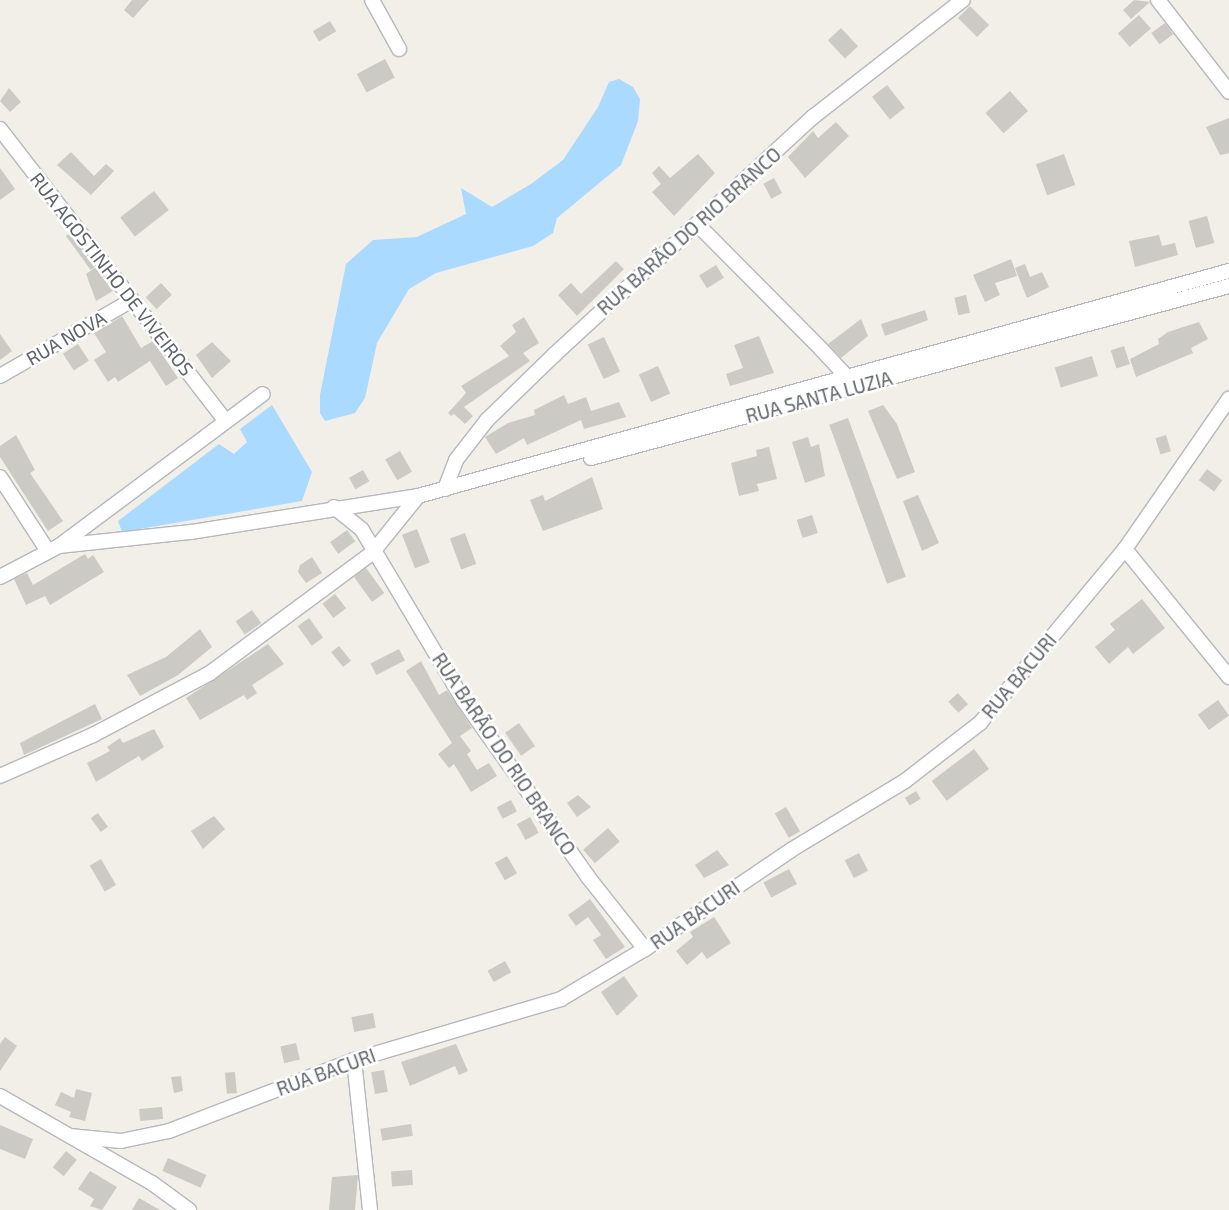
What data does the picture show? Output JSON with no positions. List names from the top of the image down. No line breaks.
{"streets":{"street":["RUA BARÃO DO RIO BRANCO","RUA AGOSTINHO DE VIVEIROS","RUA NOVA","RUA SANTA LUZIA","RUA BACURI"]},"crossings":[["RUA BARÃO DO RIO BRANCO","RUA SANTA LUZIA"],["RUA BARÃO DO RIO BRANCO","RUA BACURI"],["RUA AGOSTINHO DE VIVEIROS","RUA NOVA"]]}
